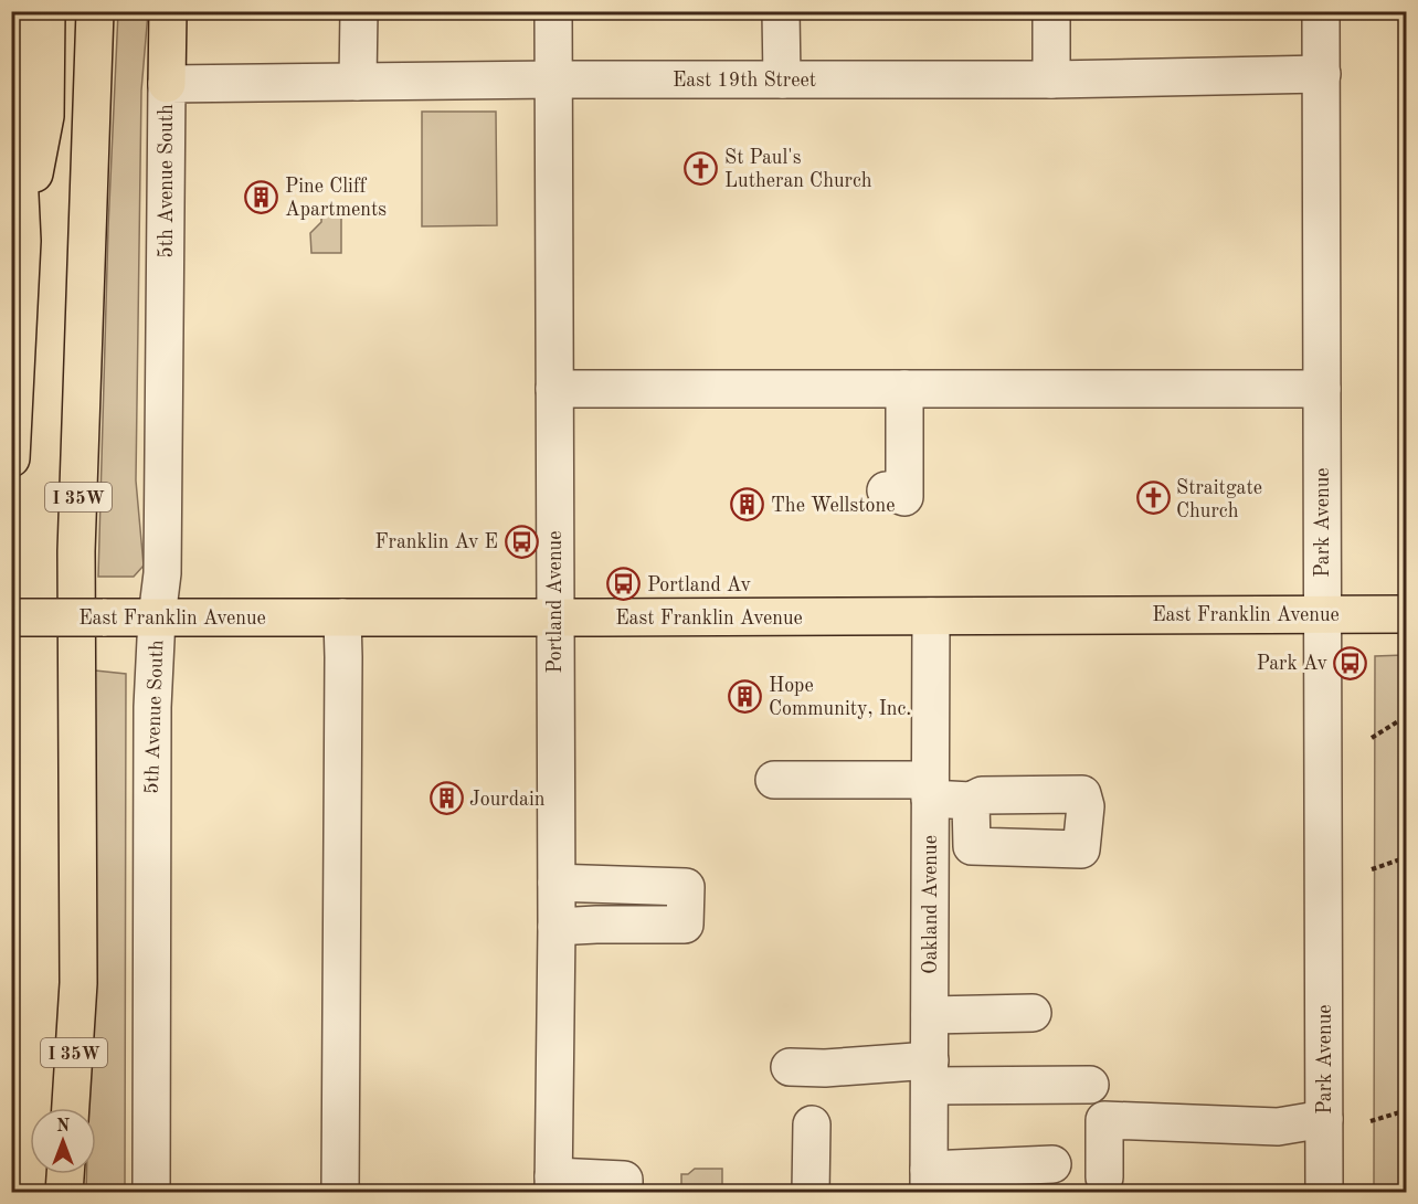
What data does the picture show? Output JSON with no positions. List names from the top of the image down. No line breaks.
{"streets":{"main road":["I 35W","East Franklin Avenue"],"street":["East 19th Street","5th Avenue South","Park Avenue","Portland Avenue","Oakland Avenue"]},"crossings":[["East 19th Street","5th Avenue South"],["East 19th Street","Park Avenue"],["East 19th Street","Portland Avenue"],["5th Avenue South","East Franklin Avenue"],["Park Avenue","East Franklin Avenue"],["Portland Avenue","East Franklin Avenue"],["East Franklin Avenue","Oakland Avenue"]],"places":{"church":["St Paul's Lutheran Church","Straitgate Church"],"building":["Pine Cliff Apartments","The Wellstone","Hope Community, Inc.","Jourdain"],"bus stop":["Franklin Av E","Portland Av","Park Av"]},"north":"top"}
